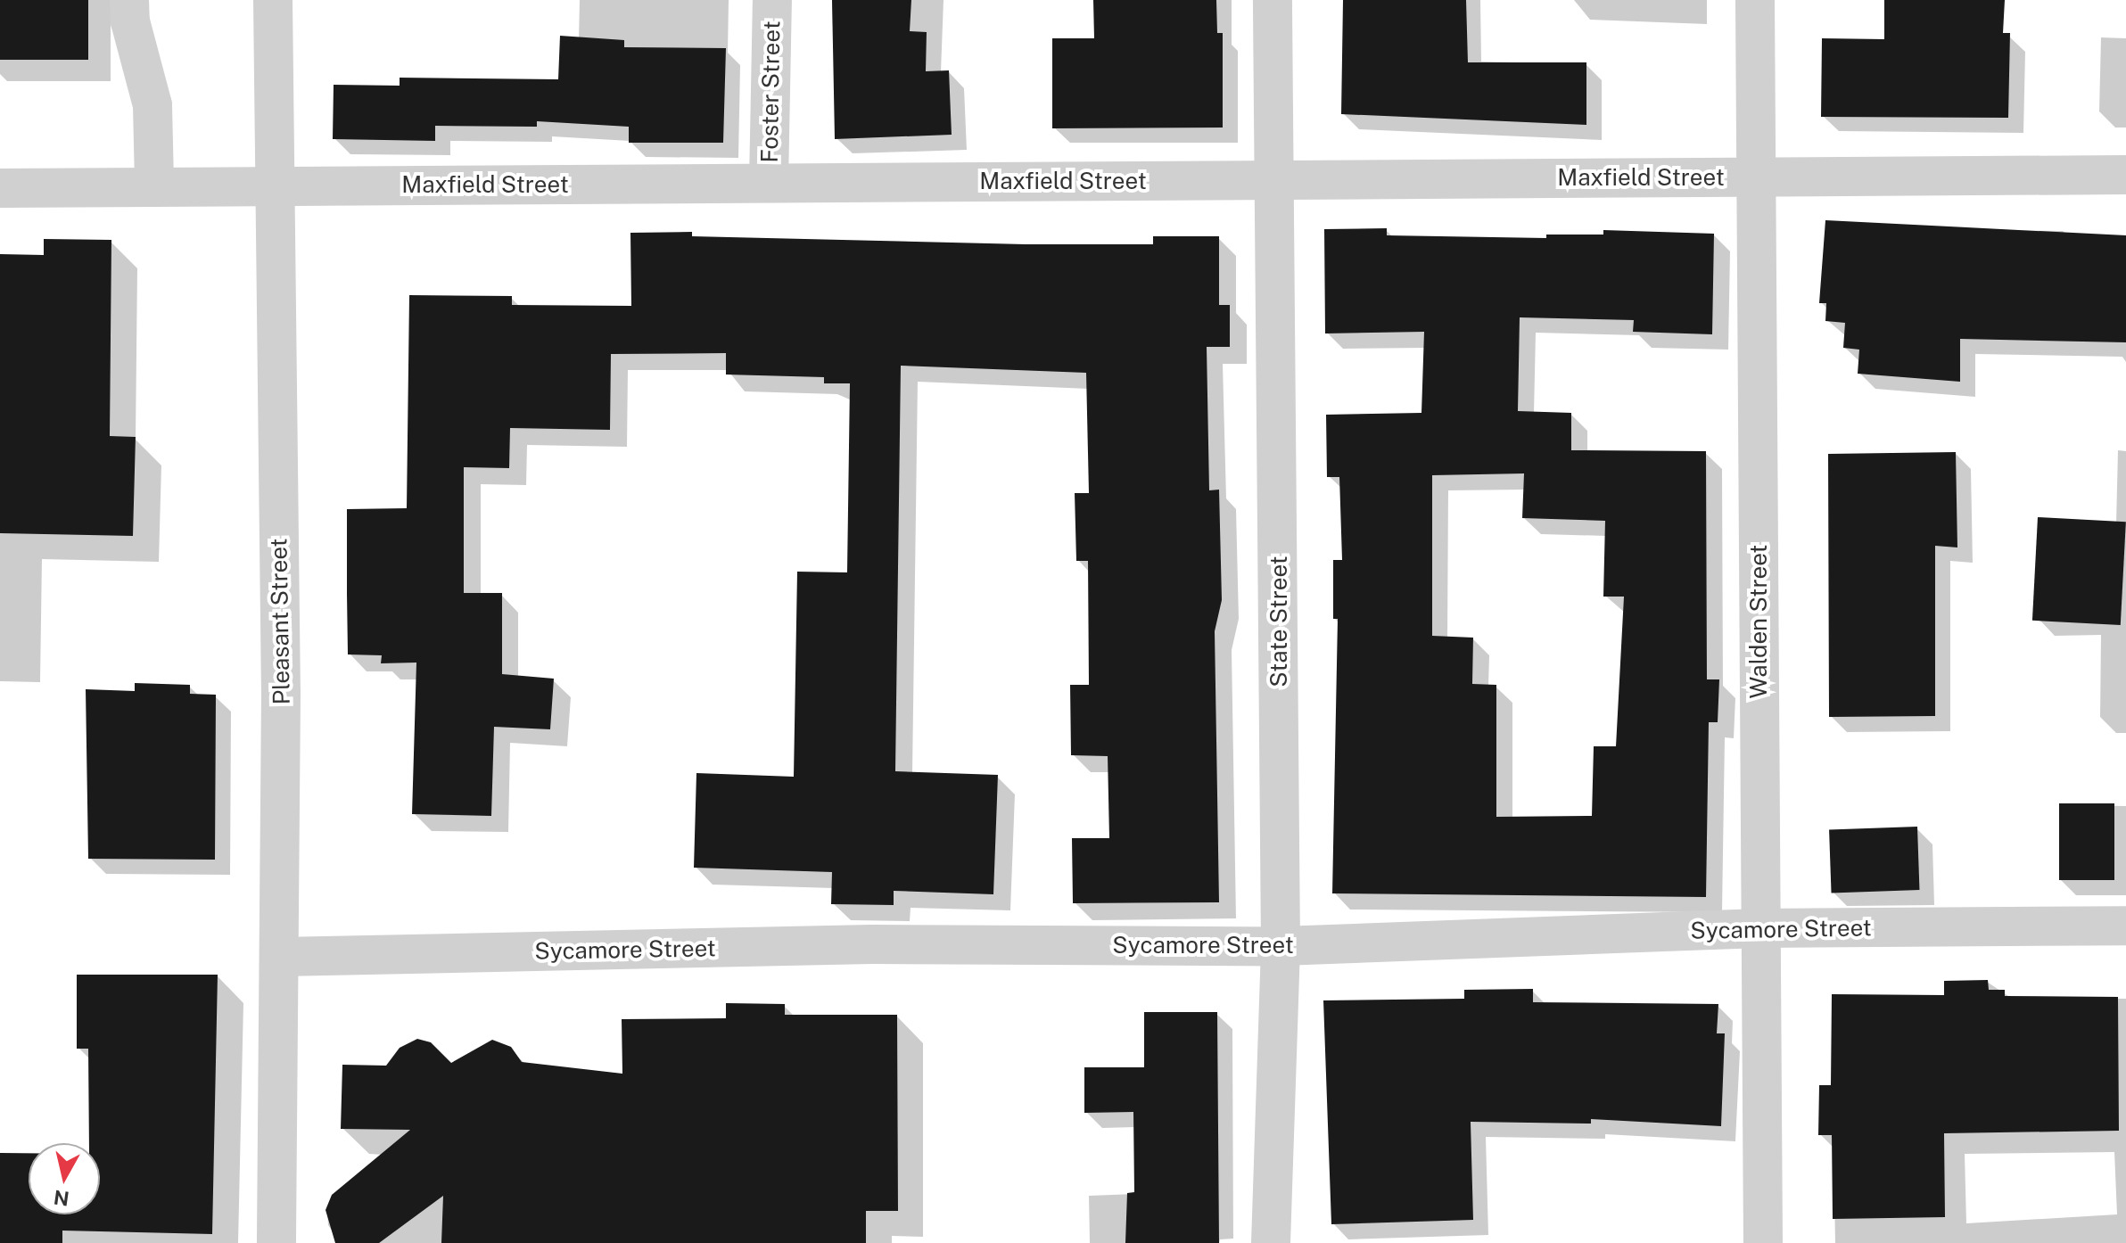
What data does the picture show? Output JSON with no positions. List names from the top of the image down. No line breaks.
{"streets":{"street":["Foster Street","Maxfield Street","Pleasant Street","State Street","Walden Street","Sycamore Street"]},"crossings":[["Foster Street","Maxfield Street"],["Maxfield Street","Pleasant Street"],["Maxfield Street","State Street"],["Maxfield Street","Walden Street"],["Pleasant Street","Sycamore Street"],["State Street","Sycamore Street"],["Walden Street","Sycamore Street"]],"north":"bottom"}
